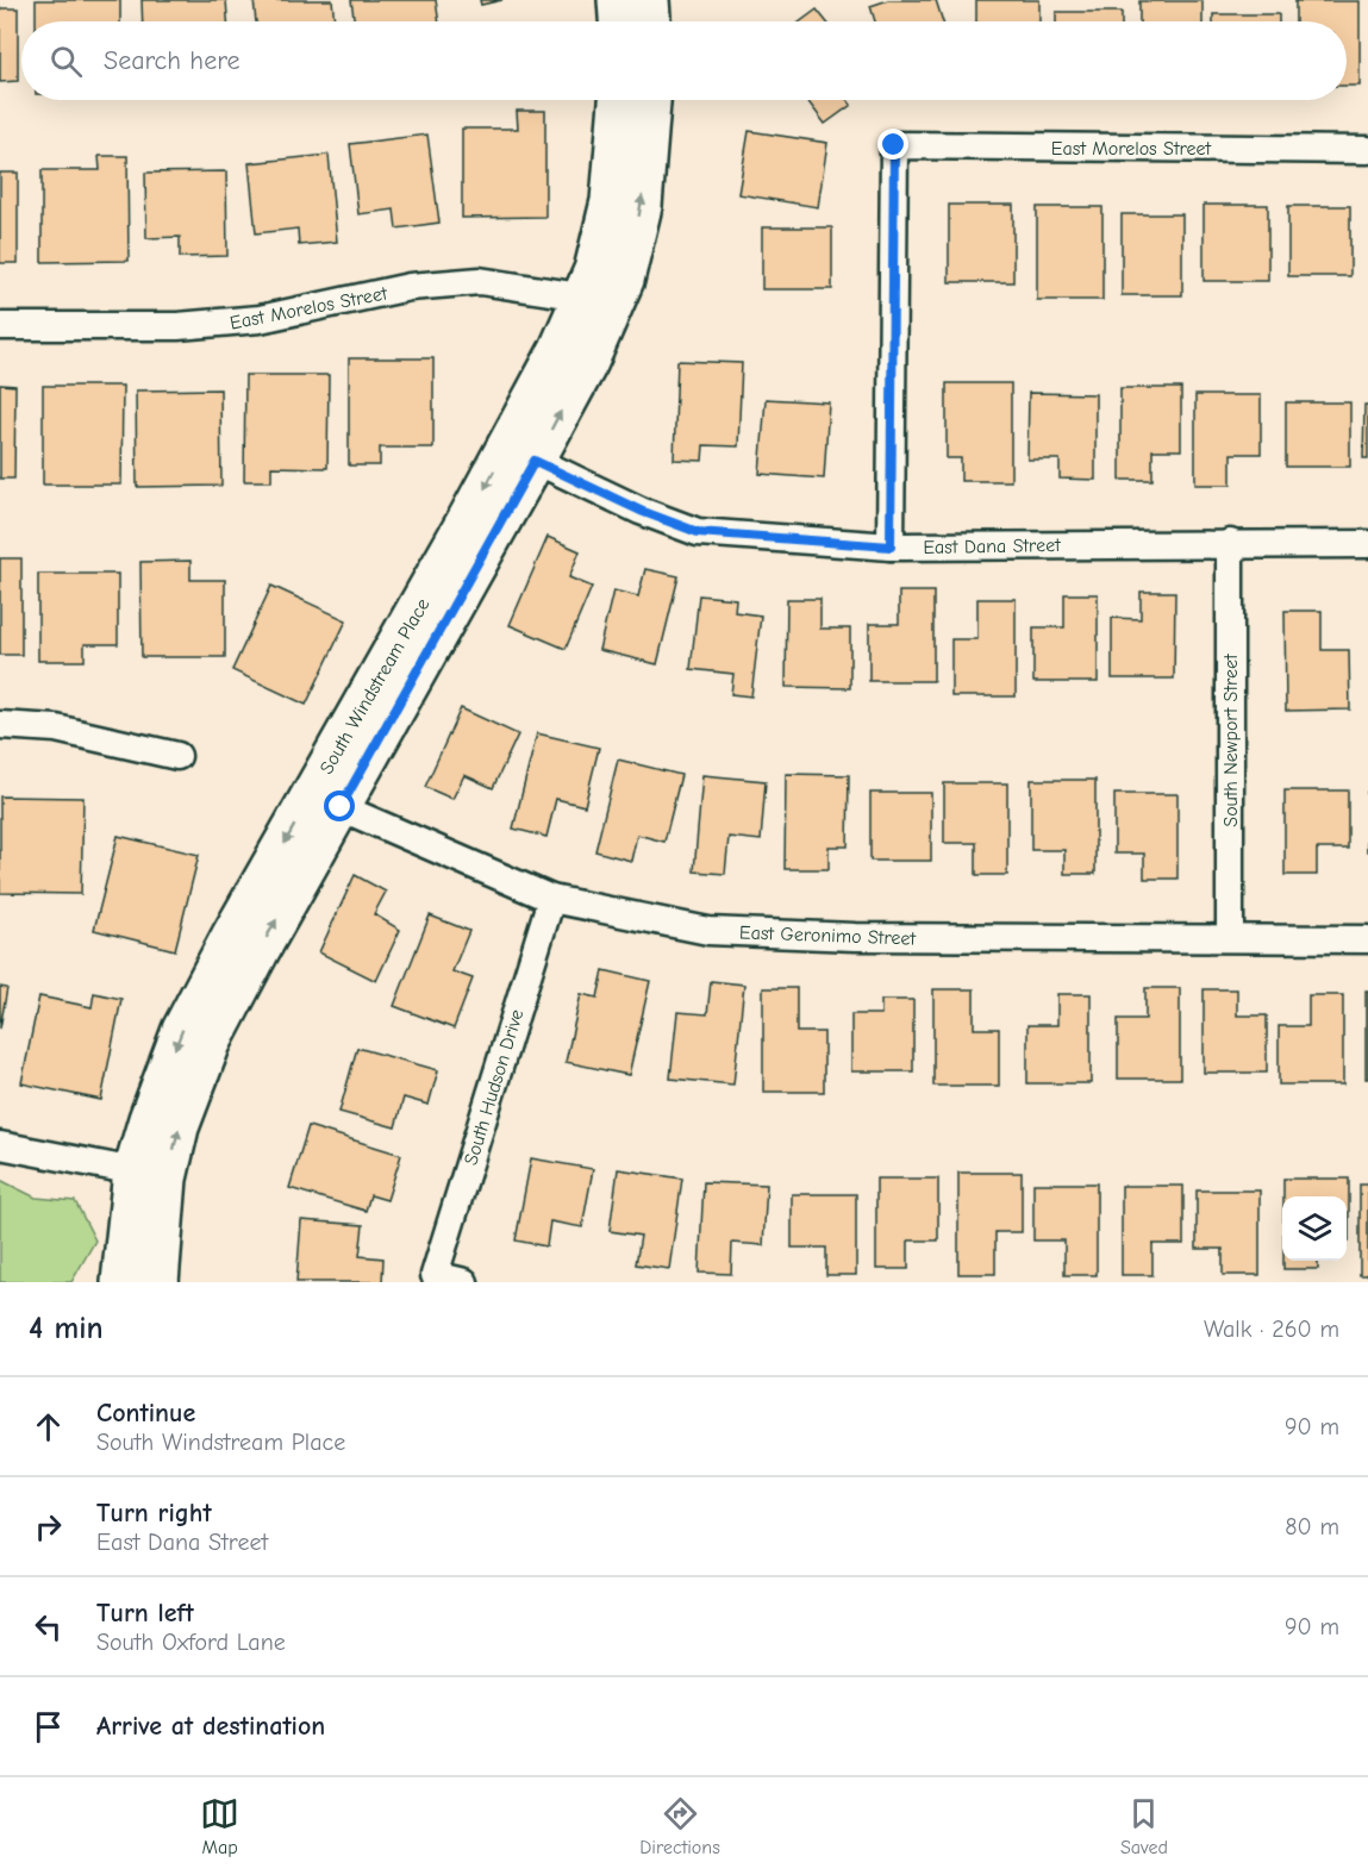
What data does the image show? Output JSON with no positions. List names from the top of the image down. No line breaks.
{"streets":{"street":["East Morelos Street","East Dana Street","South Windstream Place","South Newport Street","East Geronimo Street","South Hudson Drive"]},"crossings":[["East Morelos Street","East Dana Street"],["East Morelos Street","South Windstream Place"],["East Dana Street","South Windstream Place"],["East Dana Street","South Newport Street"],["South Windstream Place","East Geronimo Street"],["South Newport Street","East Geronimo Street"],["East Geronimo Street","South Hudson Drive"]],"page":{"search":"Search here","heading":["4 min","Walk · 260 m"],"list":[["Continue","South Windstream Place","90 m"],["Turn right","East Dana Street","80 m"],["Turn left","South Oxford Lane","90 m"],"Arrive at destination"],"nav":["Map","Directions","Saved"]}}
